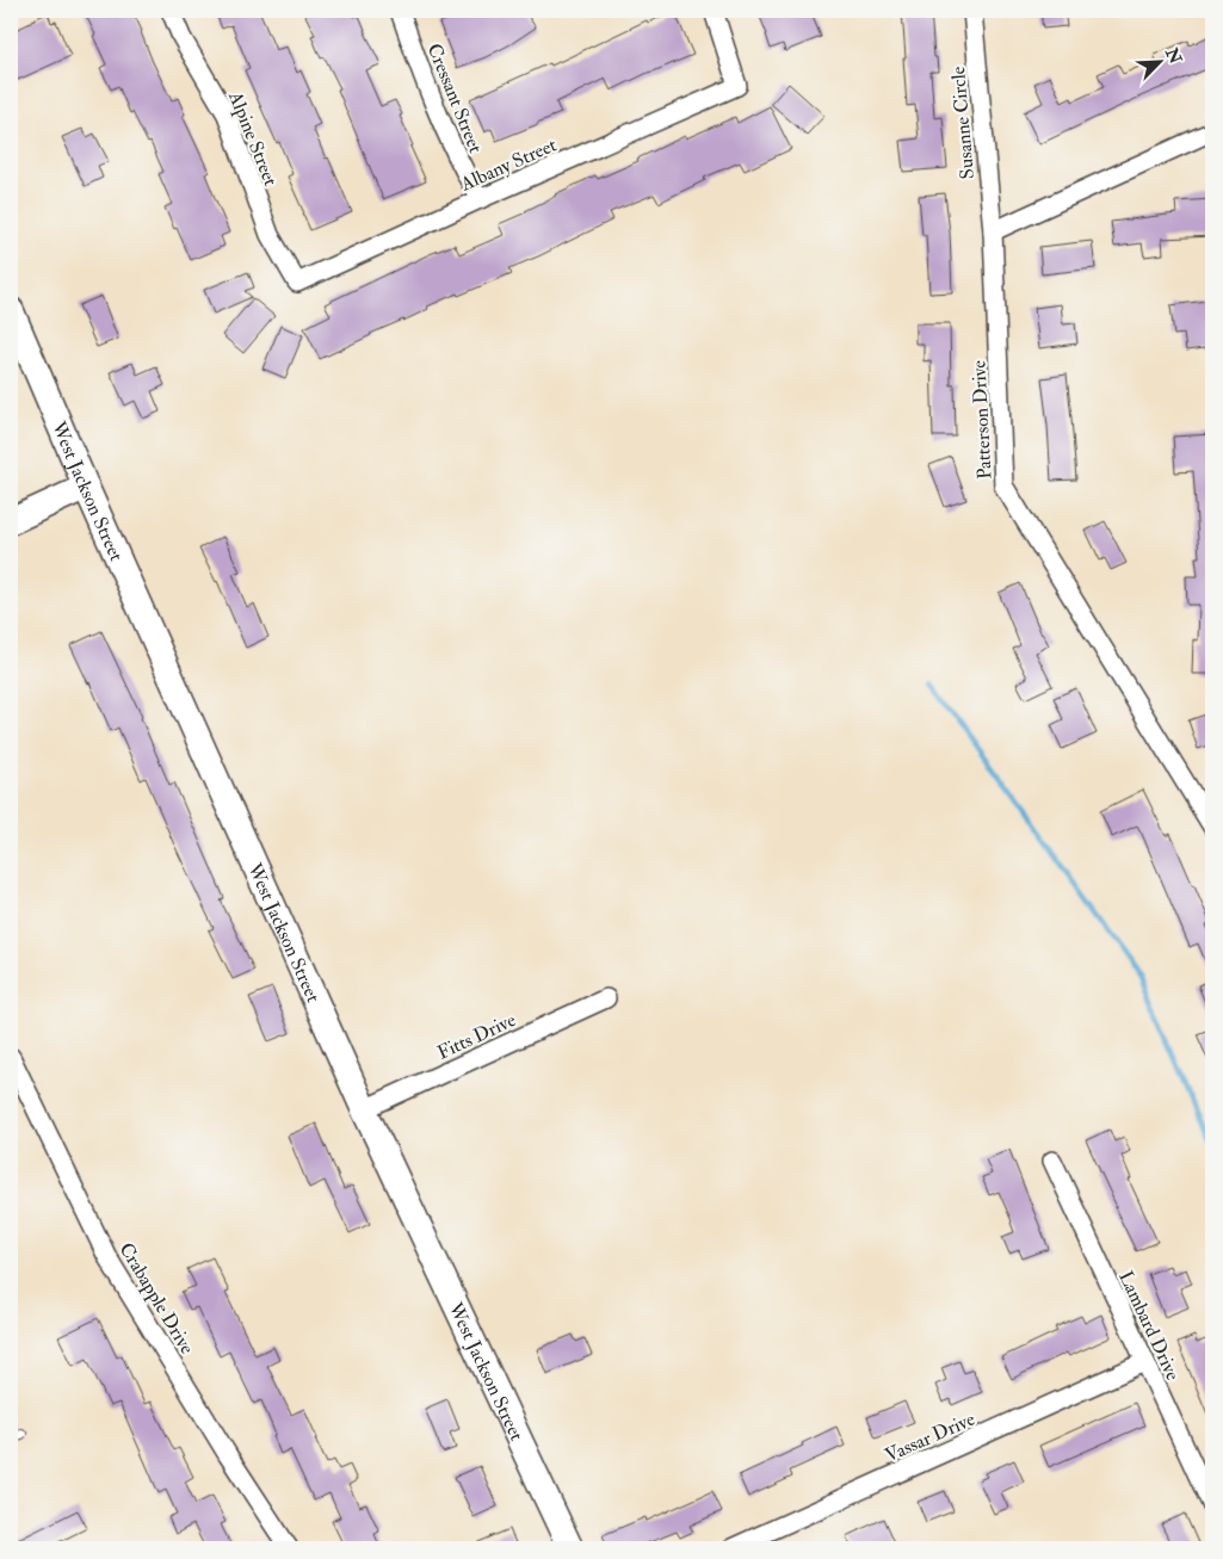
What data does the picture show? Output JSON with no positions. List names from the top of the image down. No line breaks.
{"streets":{"street":["Cressant Street","Susanne Circle","Alpine Street","Albany Street","Patterson Drive","West Jackson Street","Fitts Drive","Crabapple Drive","Lambard Drive","Vassar Drive"]},"crossings":[["Cressant Street","Albany Street"],["Susanne Circle","Patterson Drive"],["Alpine Street","Albany Street"],["West Jackson Street","Fitts Drive"],["Lambard Drive","Vassar Drive"]],"north":"top right"}
